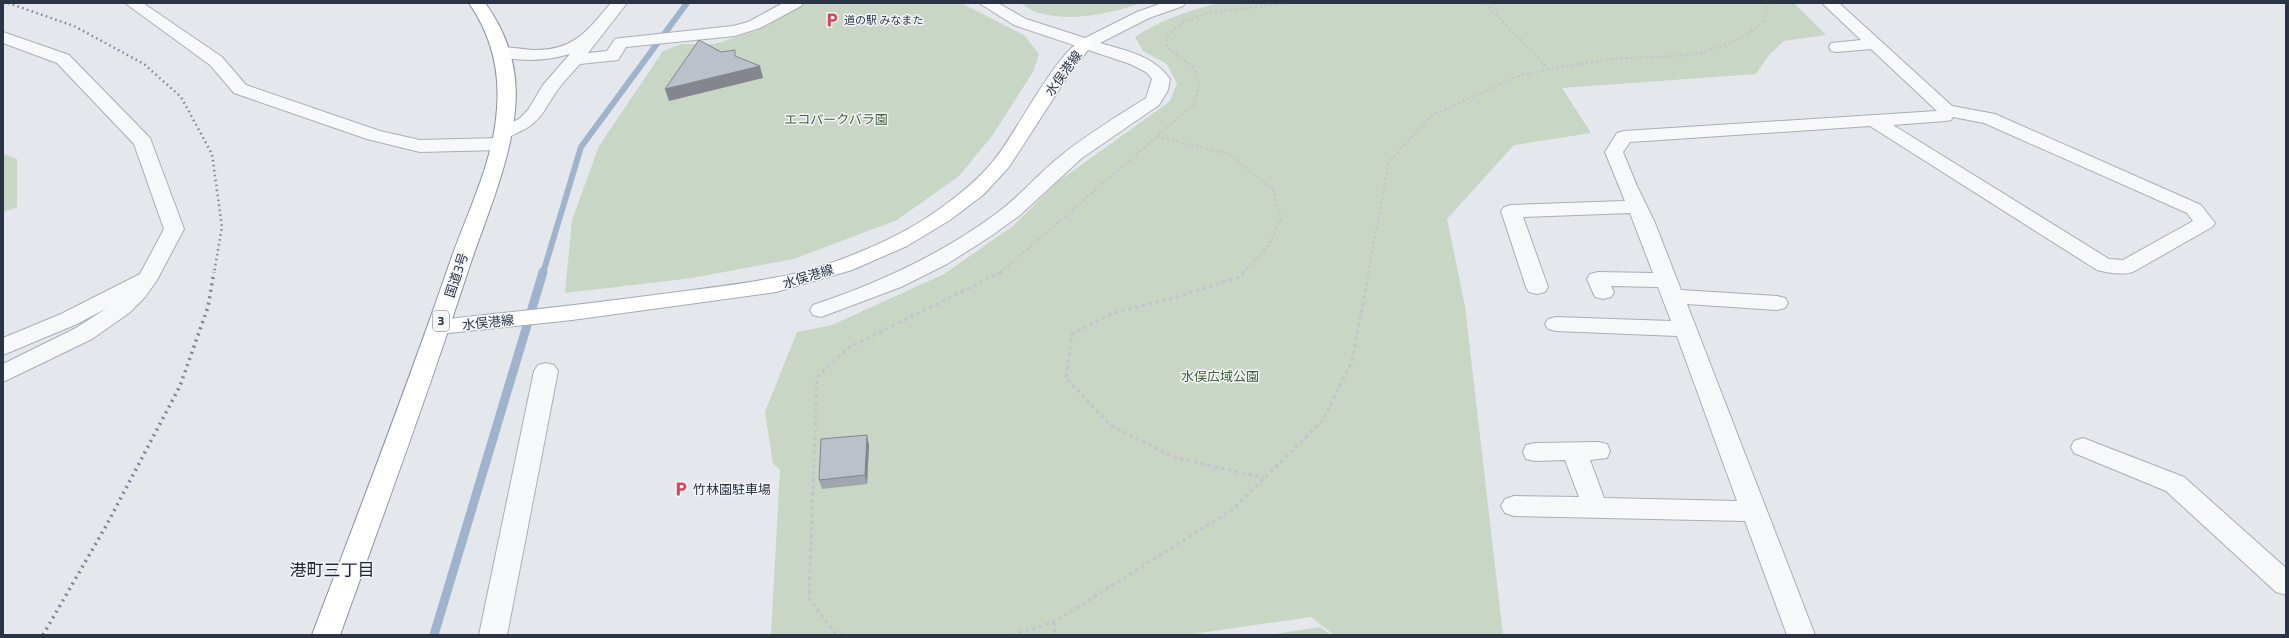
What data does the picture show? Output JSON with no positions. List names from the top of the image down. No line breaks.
{"streets":{"main road":["水俣港線","国道3号","3"]},"crossings":[["水俣港線","国道3号"]],"districts":["港町三丁目"],"parks":["エコパークバラ園","水俣広域公園"],"places":{"parking":["道の駅 みなまた","竹林園駐車場"]}}
